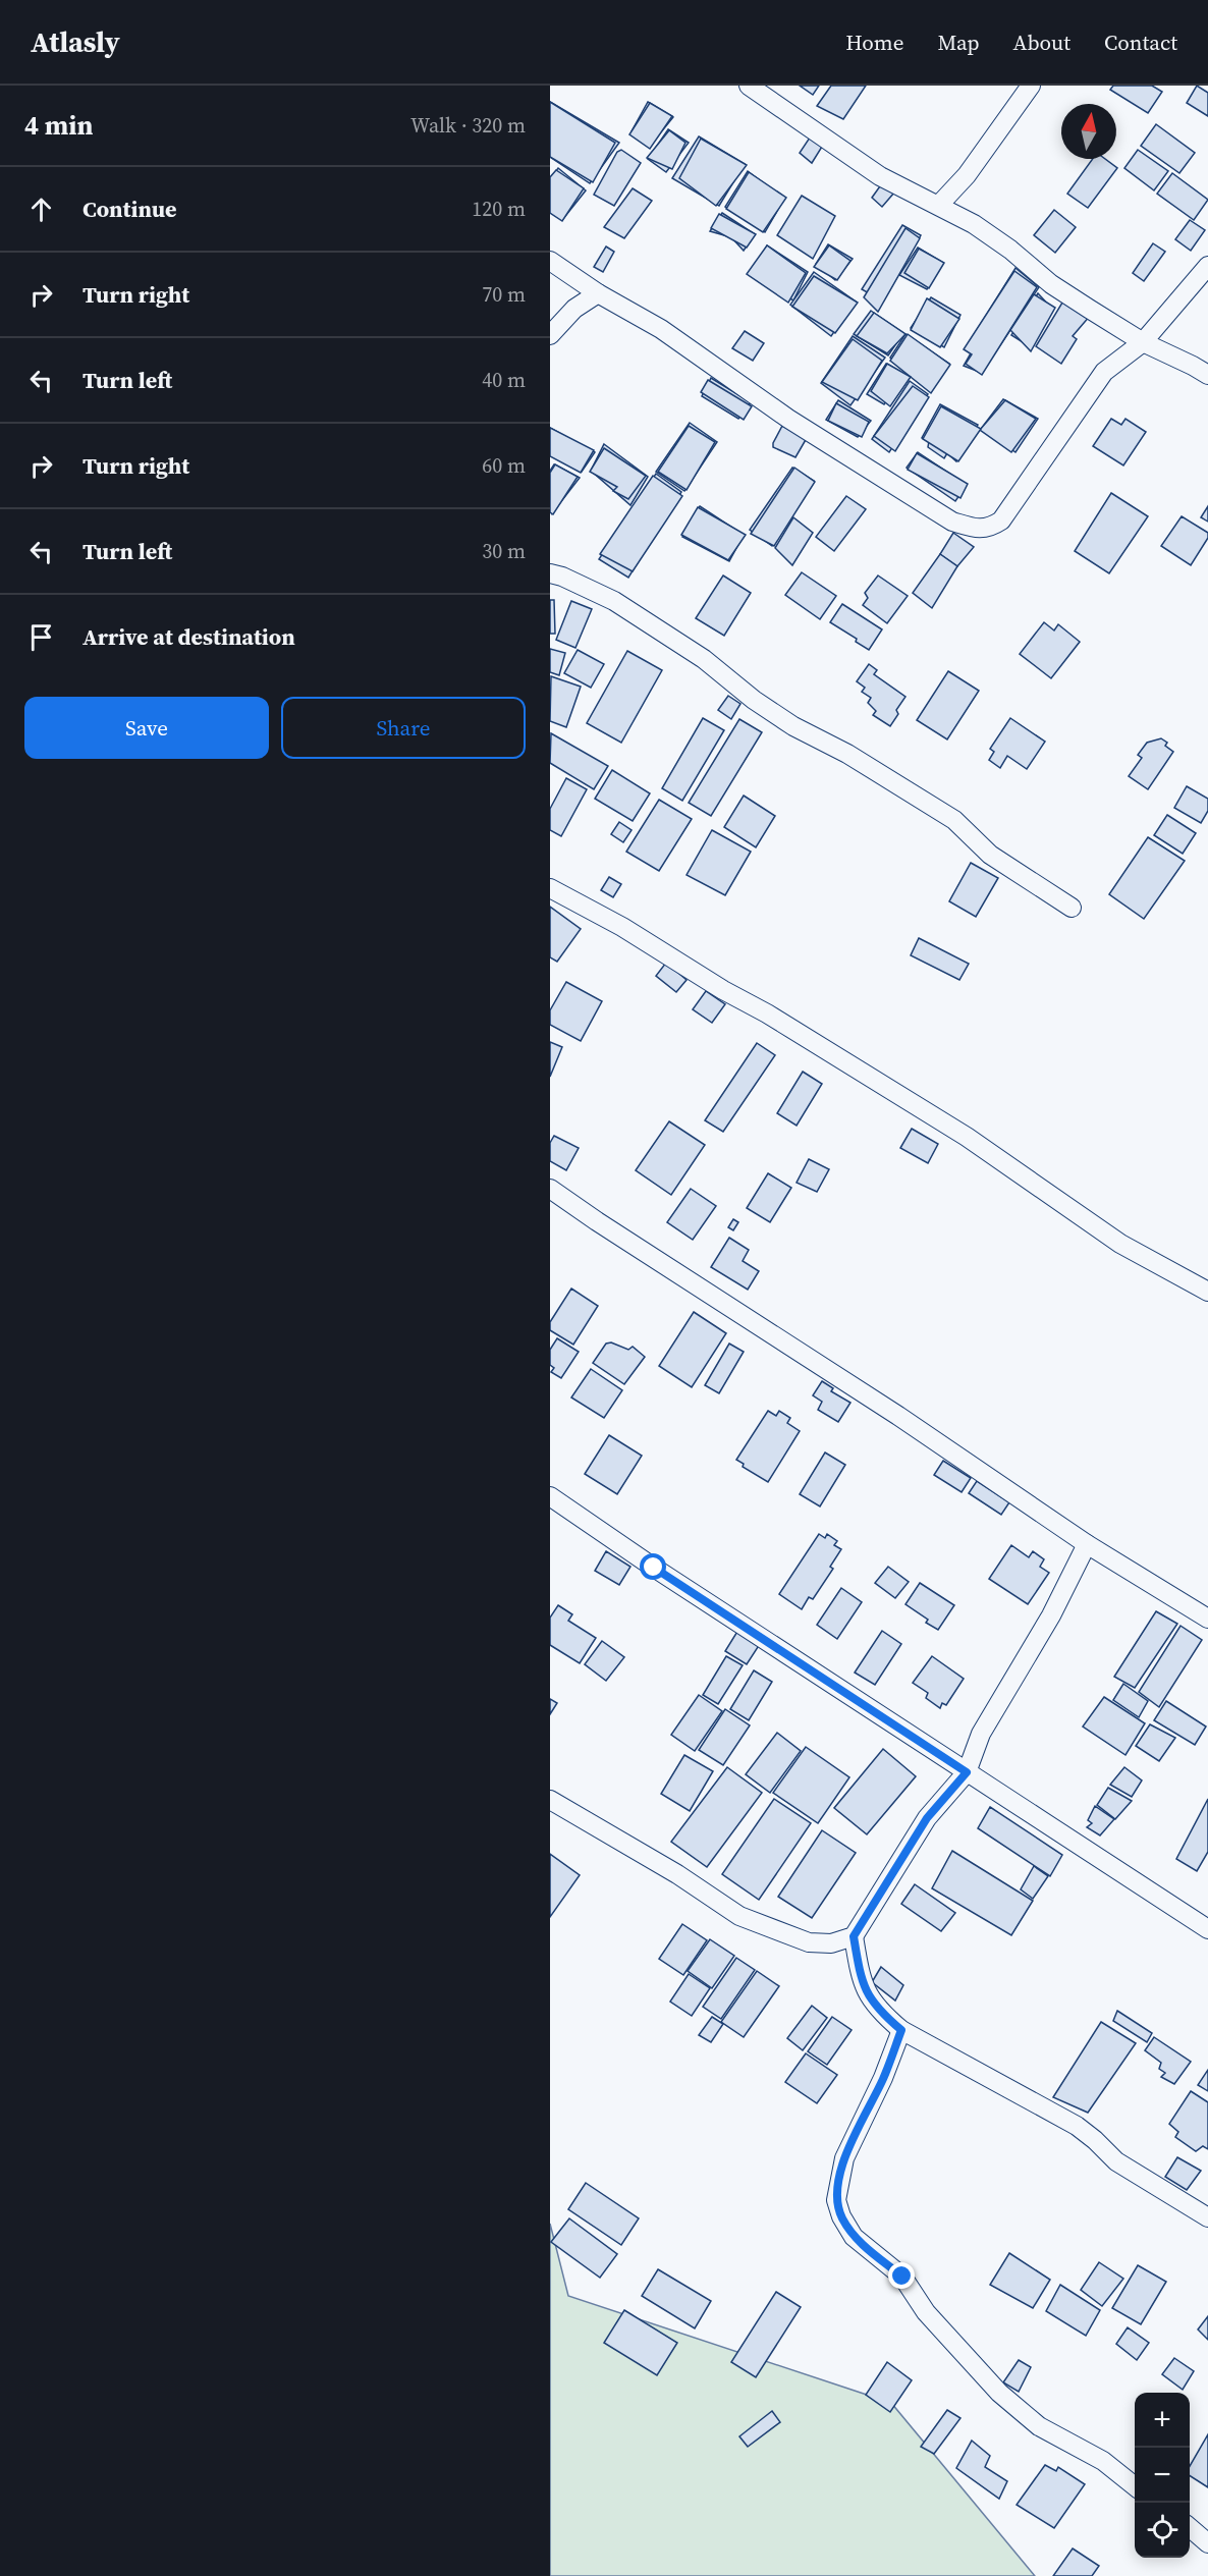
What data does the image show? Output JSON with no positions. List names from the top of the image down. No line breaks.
{"north":"top","page":{"header":"Atlasly","nav":["Home","Map","About","Contact"],"heading":["4 min","Walk · 320 m"],"list":[["Continue","120 m"],["Turn right","70 m"],["Turn left","40 m"],["Turn right","60 m"],["Turn left","30 m"],"Arrive at destination"],"buttons":["Save","Share"],"map_buttons":["+","−"]}}
